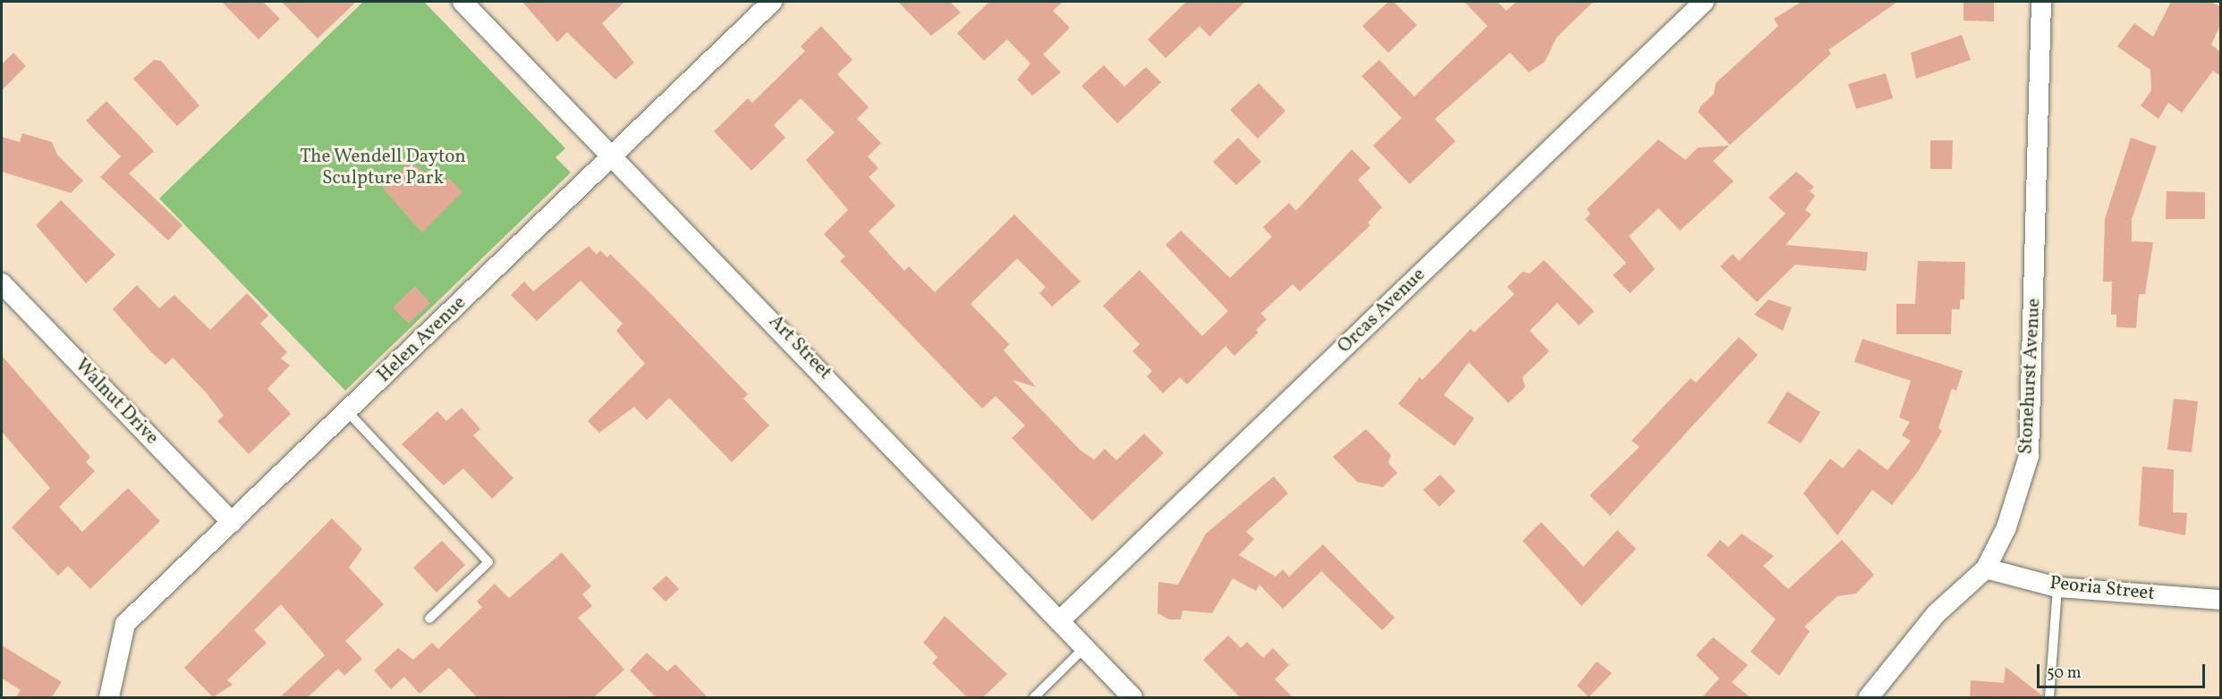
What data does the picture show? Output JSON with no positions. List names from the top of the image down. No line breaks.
{"streets":{"street":["Orcas Avenue","Helen Avenue","Art Street","Stonehurst Avenue","Walnut Drive","Peoria Street"]},"crossings":[["Orcas Avenue","Art Street"],["Helen Avenue","Art Street"],["Helen Avenue","Walnut Drive"],["Stonehurst Avenue","Peoria Street"]],"parks":["The Wendell Dayton Sculpture Park"],"scale_bar":"50 m"}
